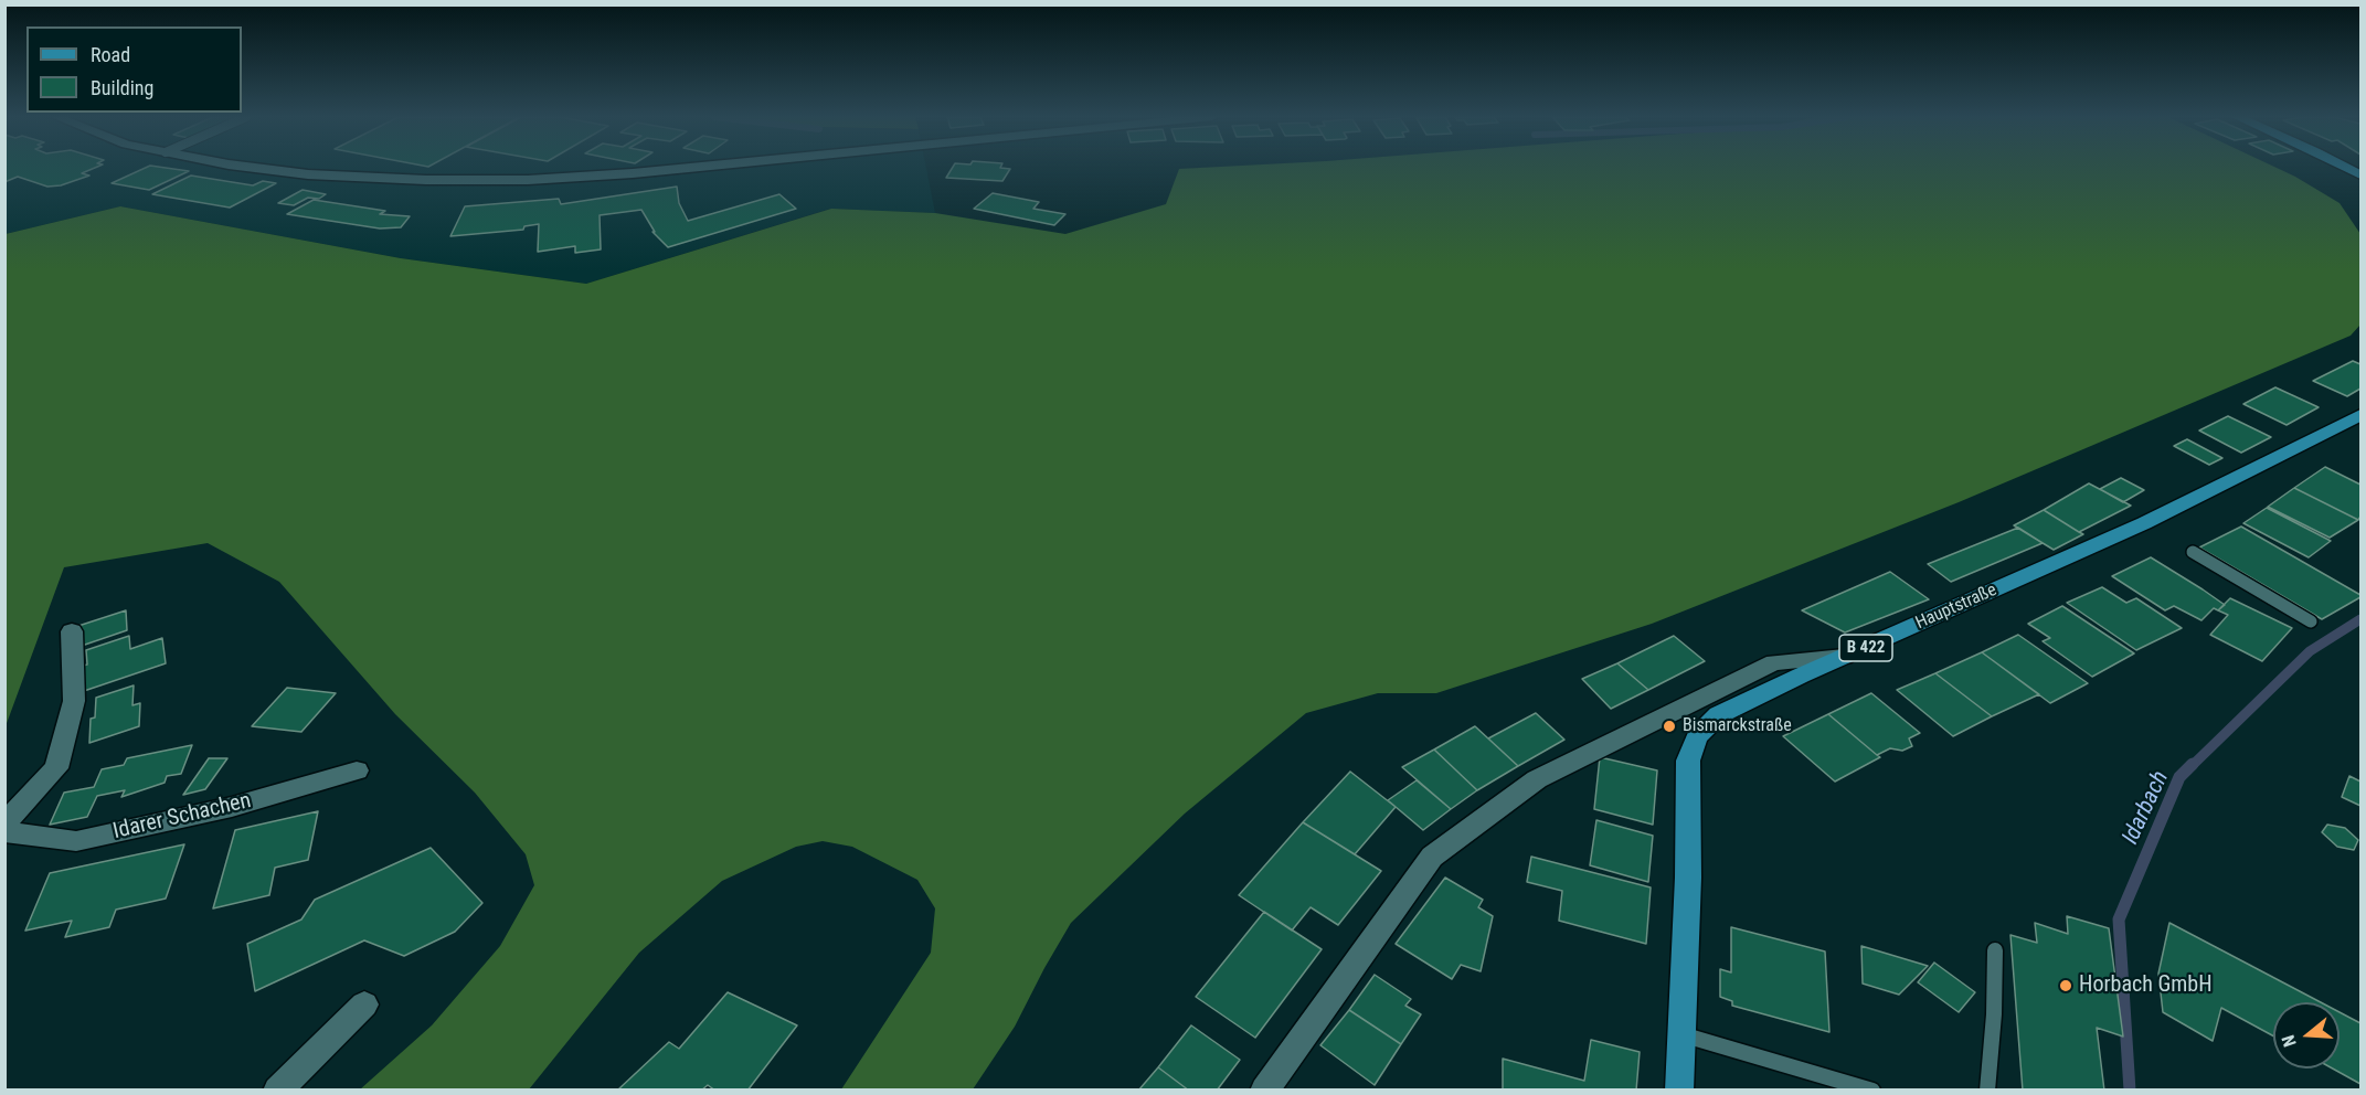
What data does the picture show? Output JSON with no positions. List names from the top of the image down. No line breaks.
{"streets":{"main road":["Hauptstraße","B 422","Idarer Schachen"]},"water":["Idarbach"],"places":["Bismarckstraße","Horbach GmbH"],"legend":["Road","Building"],"north":"left"}
